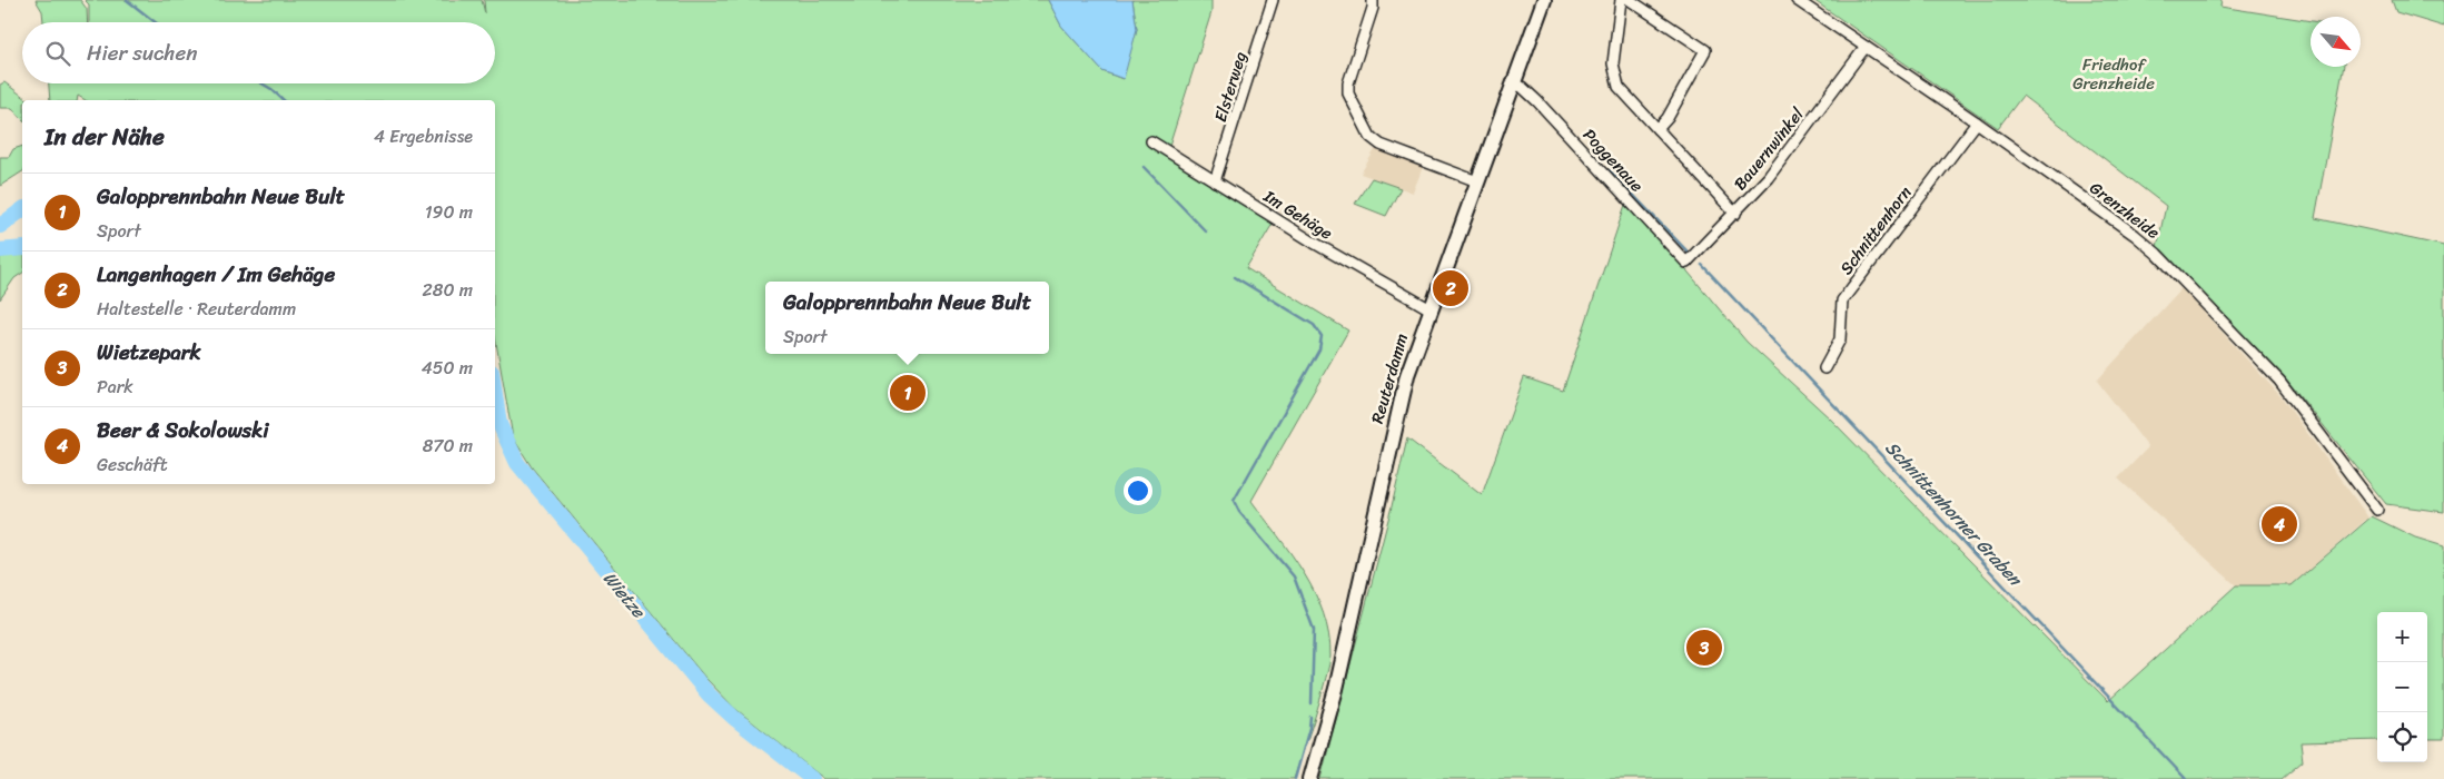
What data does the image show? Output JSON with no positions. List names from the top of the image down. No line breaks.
{"streets":{"street":["Elsterweg","Bauernwinkel","Poggenaue","Grenzheide","Im Gehäge","Schnittenhorn","Reuterdamm"]},"crossings":[["Elsterweg","Im Gehäge"],["Bauernwinkel","Poggenaue"],["Bauernwinkel","Grenzheide"],["Poggenaue","Reuterdamm"],["Grenzheide","Schnittenhorn"],["Im Gehäge","Reuterdamm"]],"water":["Schnittenhorner Graben","Wietze"],"parks":["Friedhof Grenzheide"],"north":"bottom right","page":{"search":"Hier suchen","heading":["In der Nähe","4 Ergebnisse"],"list":[{"mark":"1","name":"Galopprennbahn Neue Bult","note":"Sport","value":"190 m"},{"mark":"2","name":"Langenhagen / Im Gehäge","note":"Haltestelle · Reuterdamm","value":"280 m"},{"mark":"3","name":"Wietzepark","note":"Park","value":"450 m"},{"mark":"4","name":"Beer & Sokolowski","note":"Geschäft","value":"870 m"}],"pins":["2","1","4","3"],"popup":["Galopprennbahn Neue Bult","Sport"],"map_buttons":["+","−"]}}
